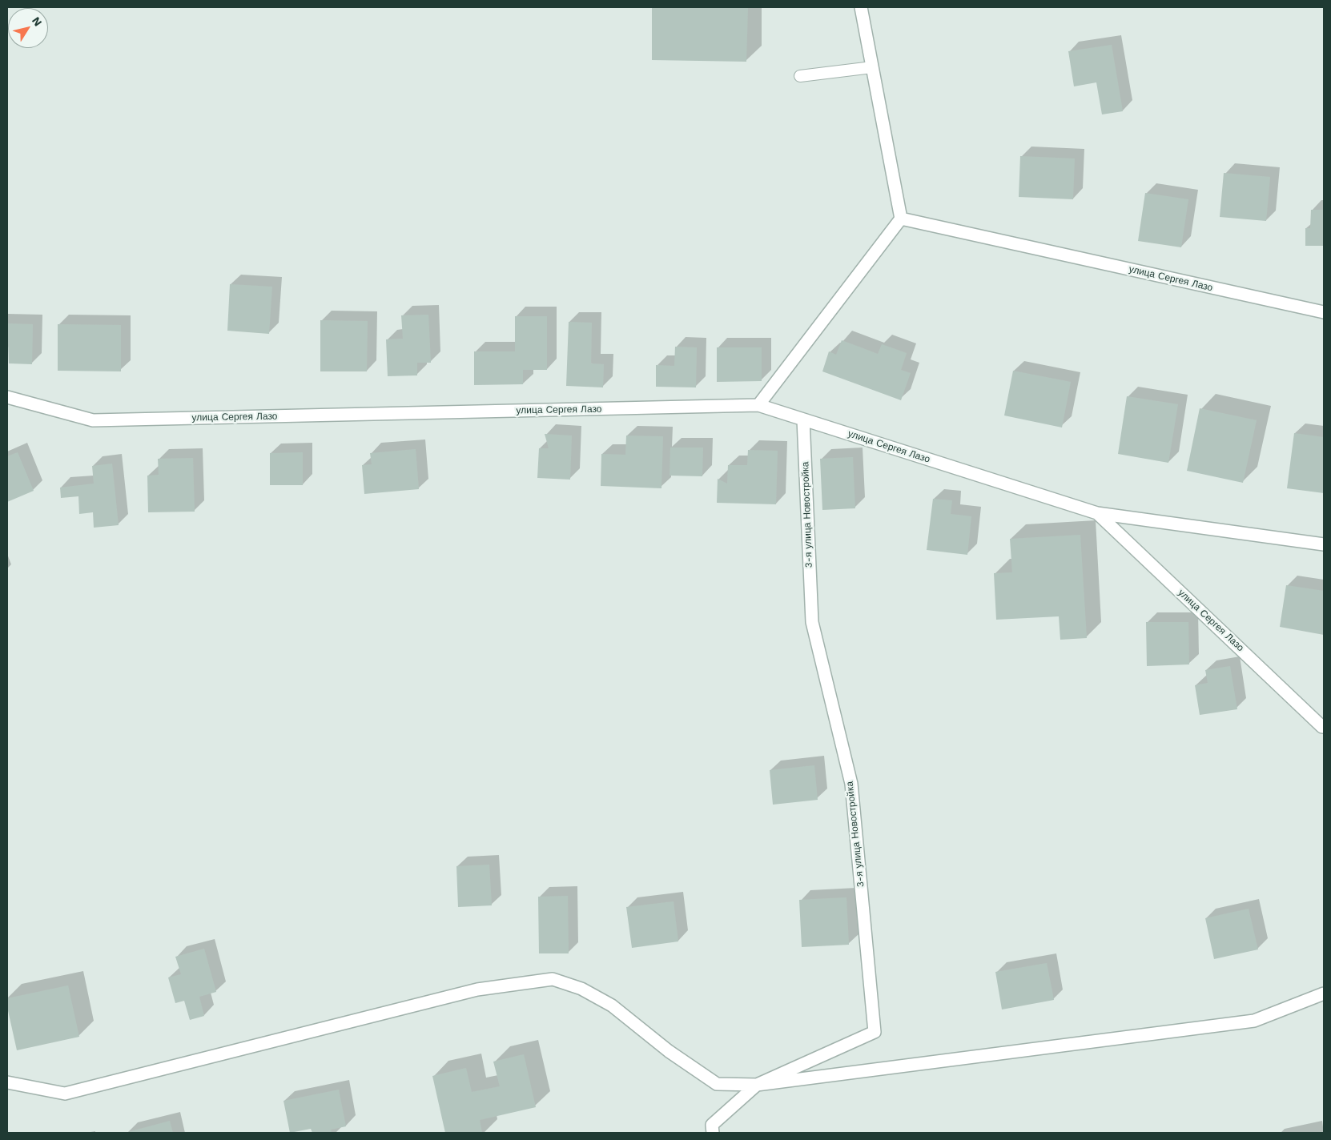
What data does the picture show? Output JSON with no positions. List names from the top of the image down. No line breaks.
{"streets":{"street":["улица Сергея Лазо","3-я улица Новостройка"]},"crossings":[["улица Сергея Лазо","3-я улица Новостройка"]],"north":"top right"}
